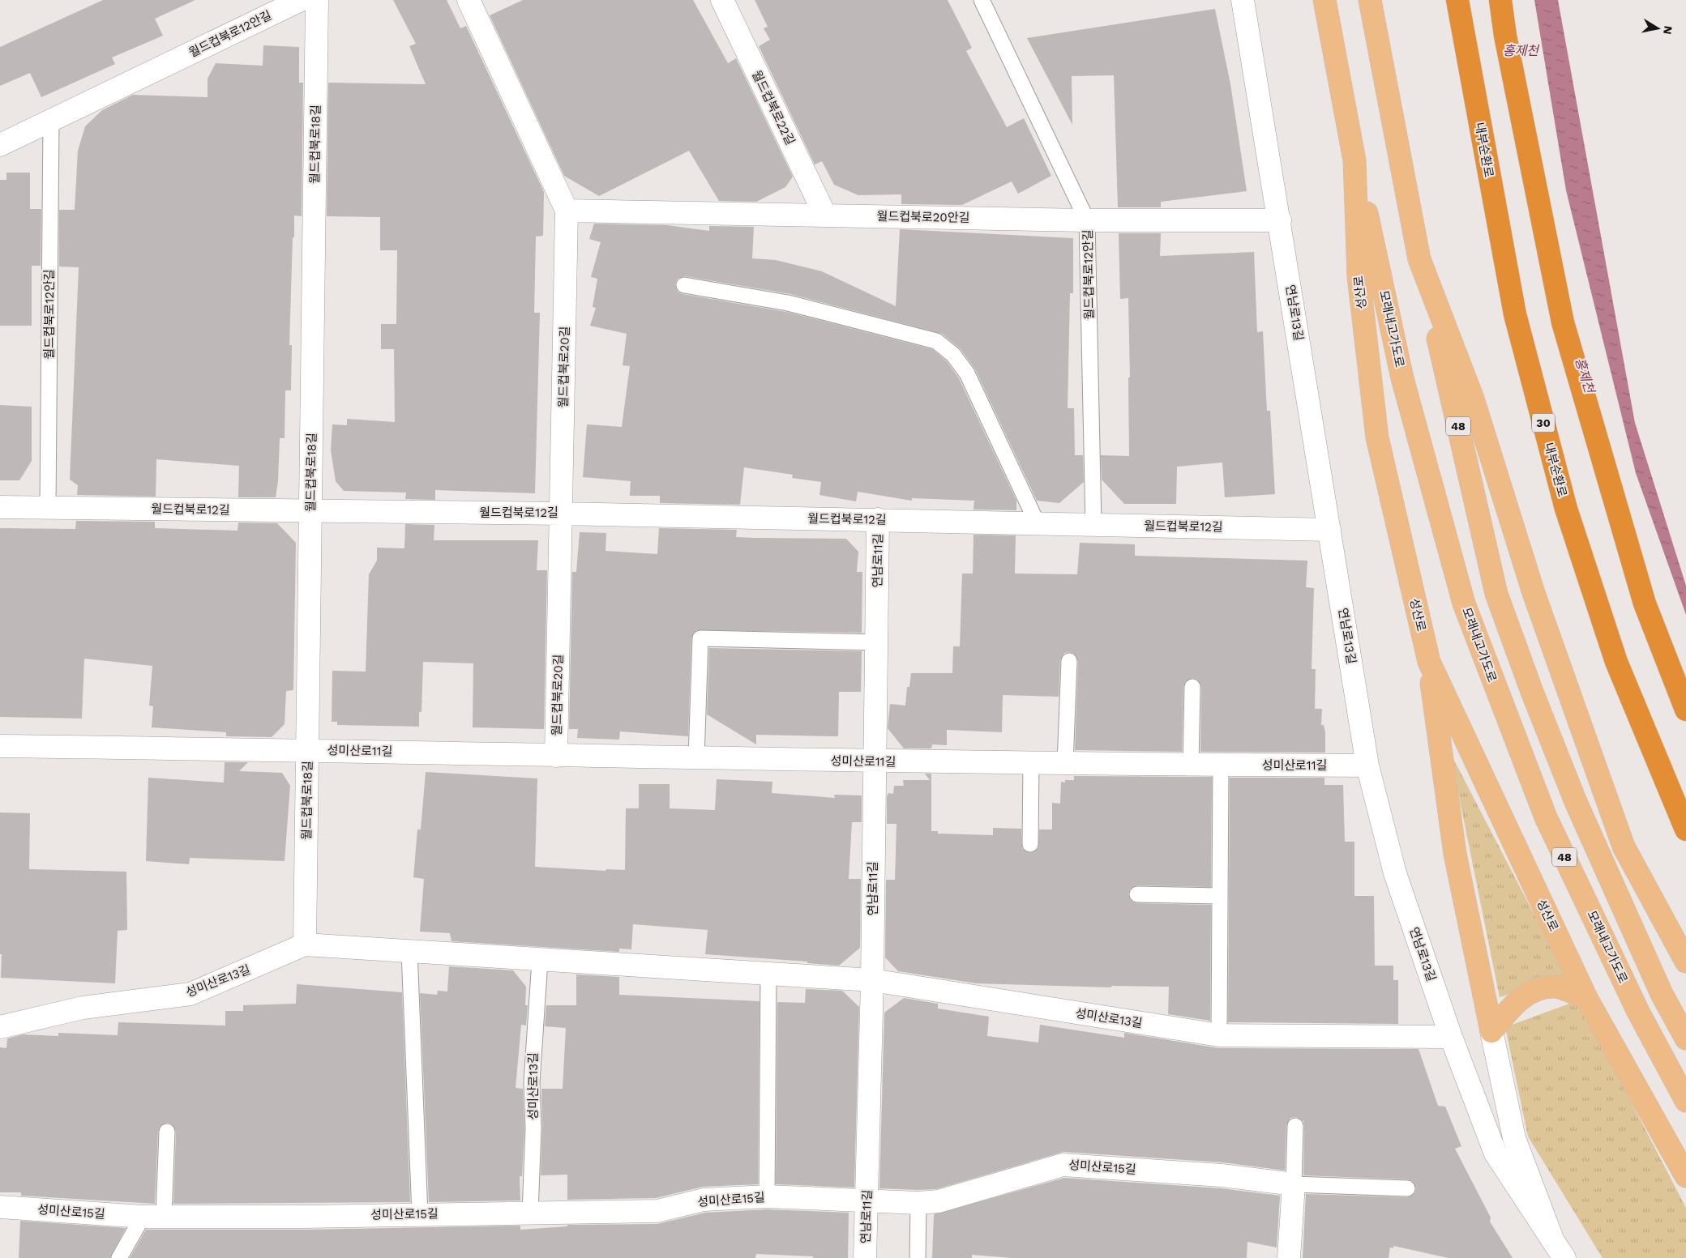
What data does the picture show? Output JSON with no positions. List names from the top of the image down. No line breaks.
{"streets":{"highway":["내부순환로","30"],"main road":["성산로","모래내고가도로","48"],"street":["월드컵북로12안길","월드컵북로22길","월드컵북로18길","월드컵북로20안길","연남로13길","월드컵북로20길","월드컵북로12길","연남로11길","성미산로11길","성미산로13길","성미산로15길"]},"crossings":[["월드컵북로12안길","월드컵북로20안길"],["월드컵북로12안길","월드컵북로12길"],["월드컵북로22길","월드컵북로20안길"],["월드컵북로18길","월드컵북로12길"],["월드컵북로18길","성미산로11길"],["월드컵북로18길","성미산로13길"],["월드컵북로20안길","연남로13길"],["월드컵북로20안길","월드컵북로20길"],["성산로","모래내고가도로"],["연남로13길","월드컵북로12길"],["연남로13길","성미산로11길"],["연남로13길","성미산로13길"],["월드컵북로20길","월드컵북로12길"],["월드컵북로20길","성미산로11길"],["월드컵북로12길","연남로11길"],["연남로11길","성미산로11길"],["연남로11길","성미산로13길"],["연남로11길","성미산로15길"],["성미산로13길","성미산로15길"]],"water":["홍제천"],"north":"right"}
